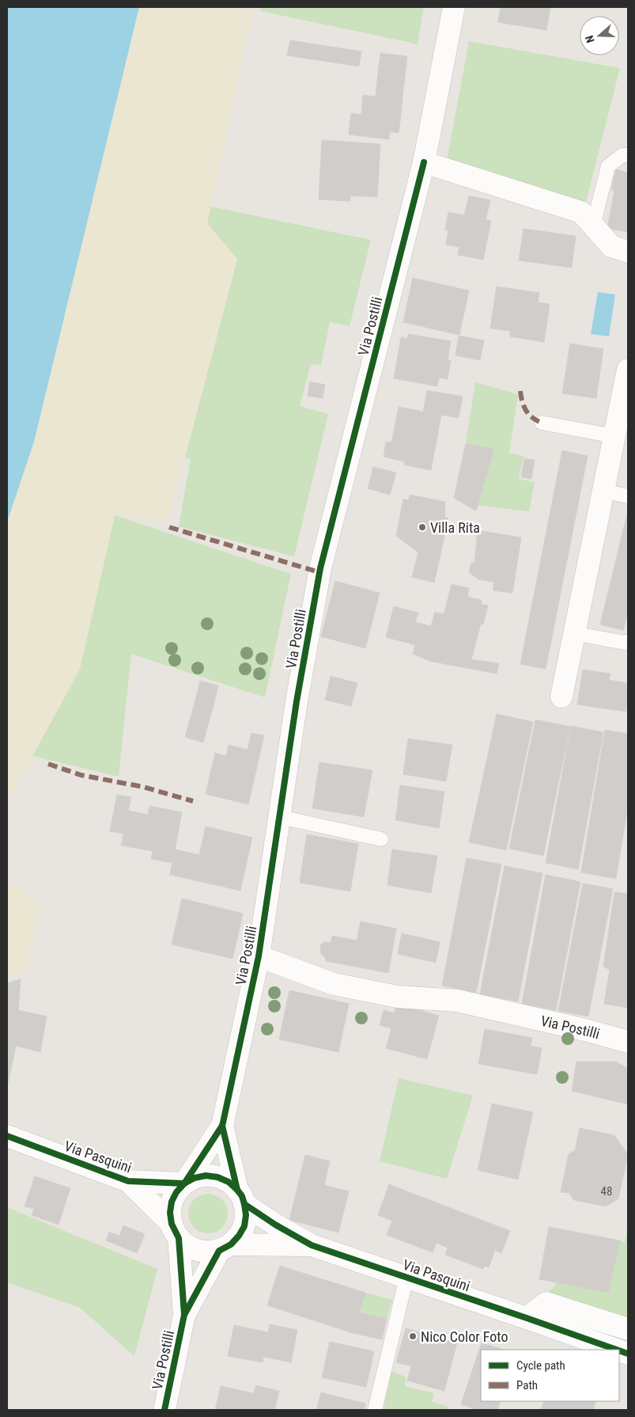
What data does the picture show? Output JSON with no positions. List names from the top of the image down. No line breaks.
{"streets":{"street":["Via Postilli","Via Pasquini"]},"crossings":[["Via Postilli","Via Pasquini"]],"places":["Villa Rita","Nico Color Foto"],"house_numbers":["48"],"legend":["Cycle path","Path"],"north":"left"}
